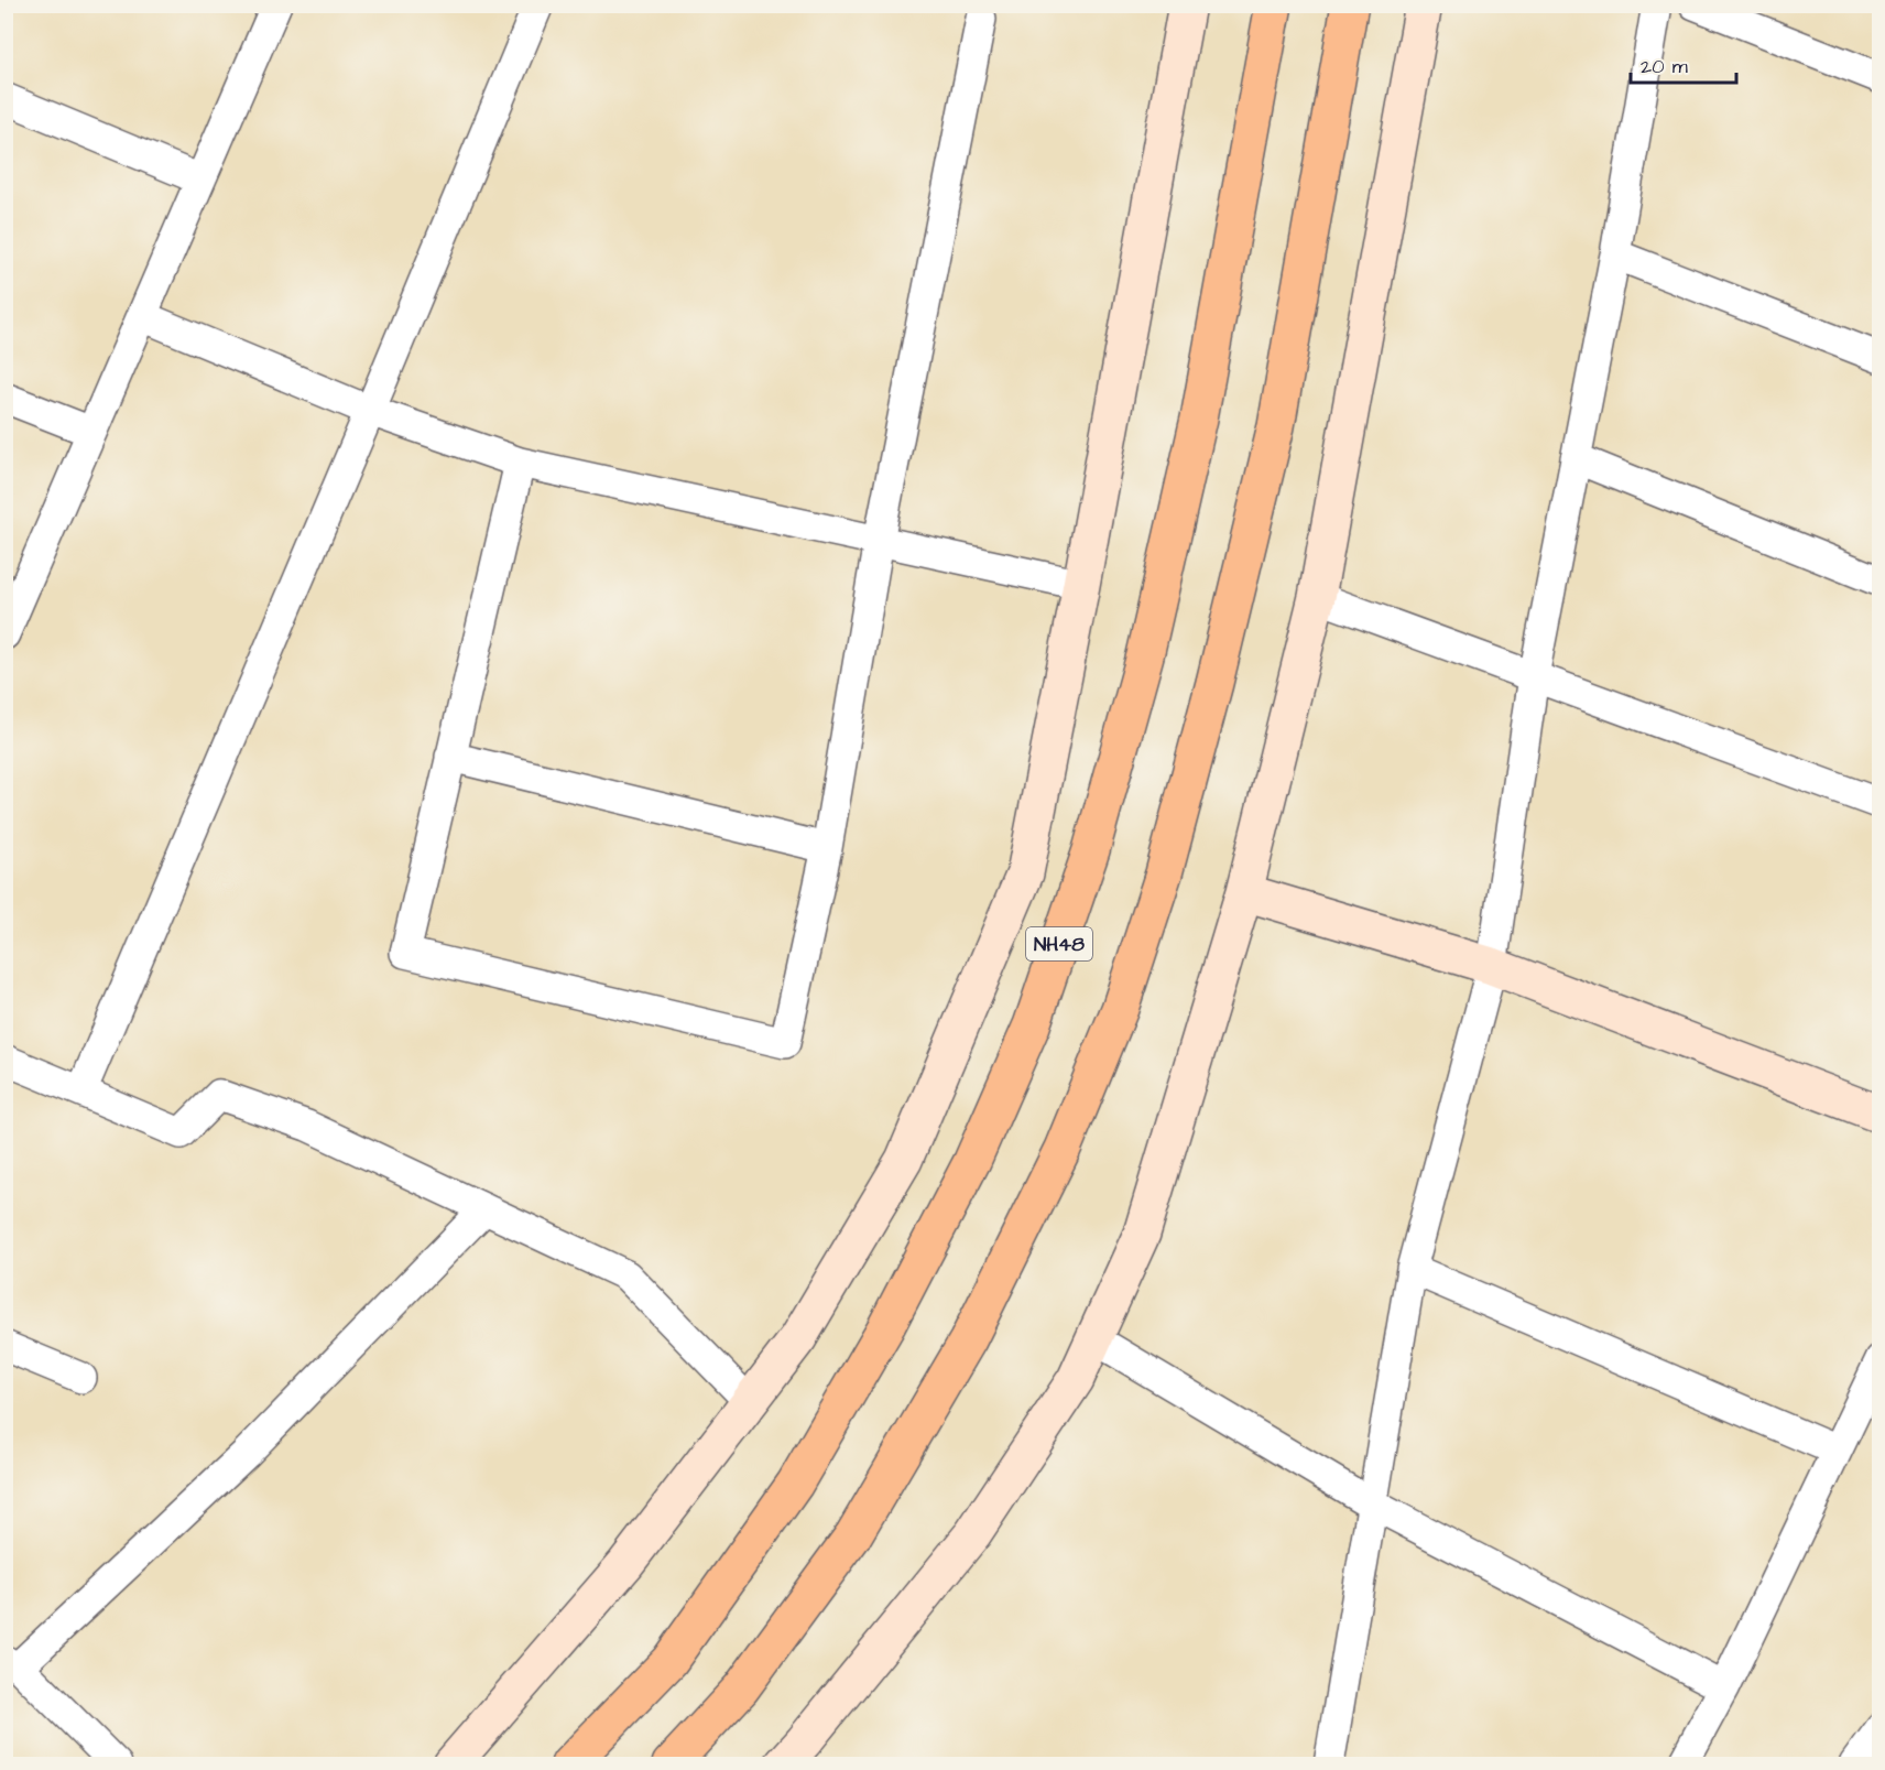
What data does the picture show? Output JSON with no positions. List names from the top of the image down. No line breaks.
{"streets":{"highway":["NH48"]},"scale_bar":"20 m"}
